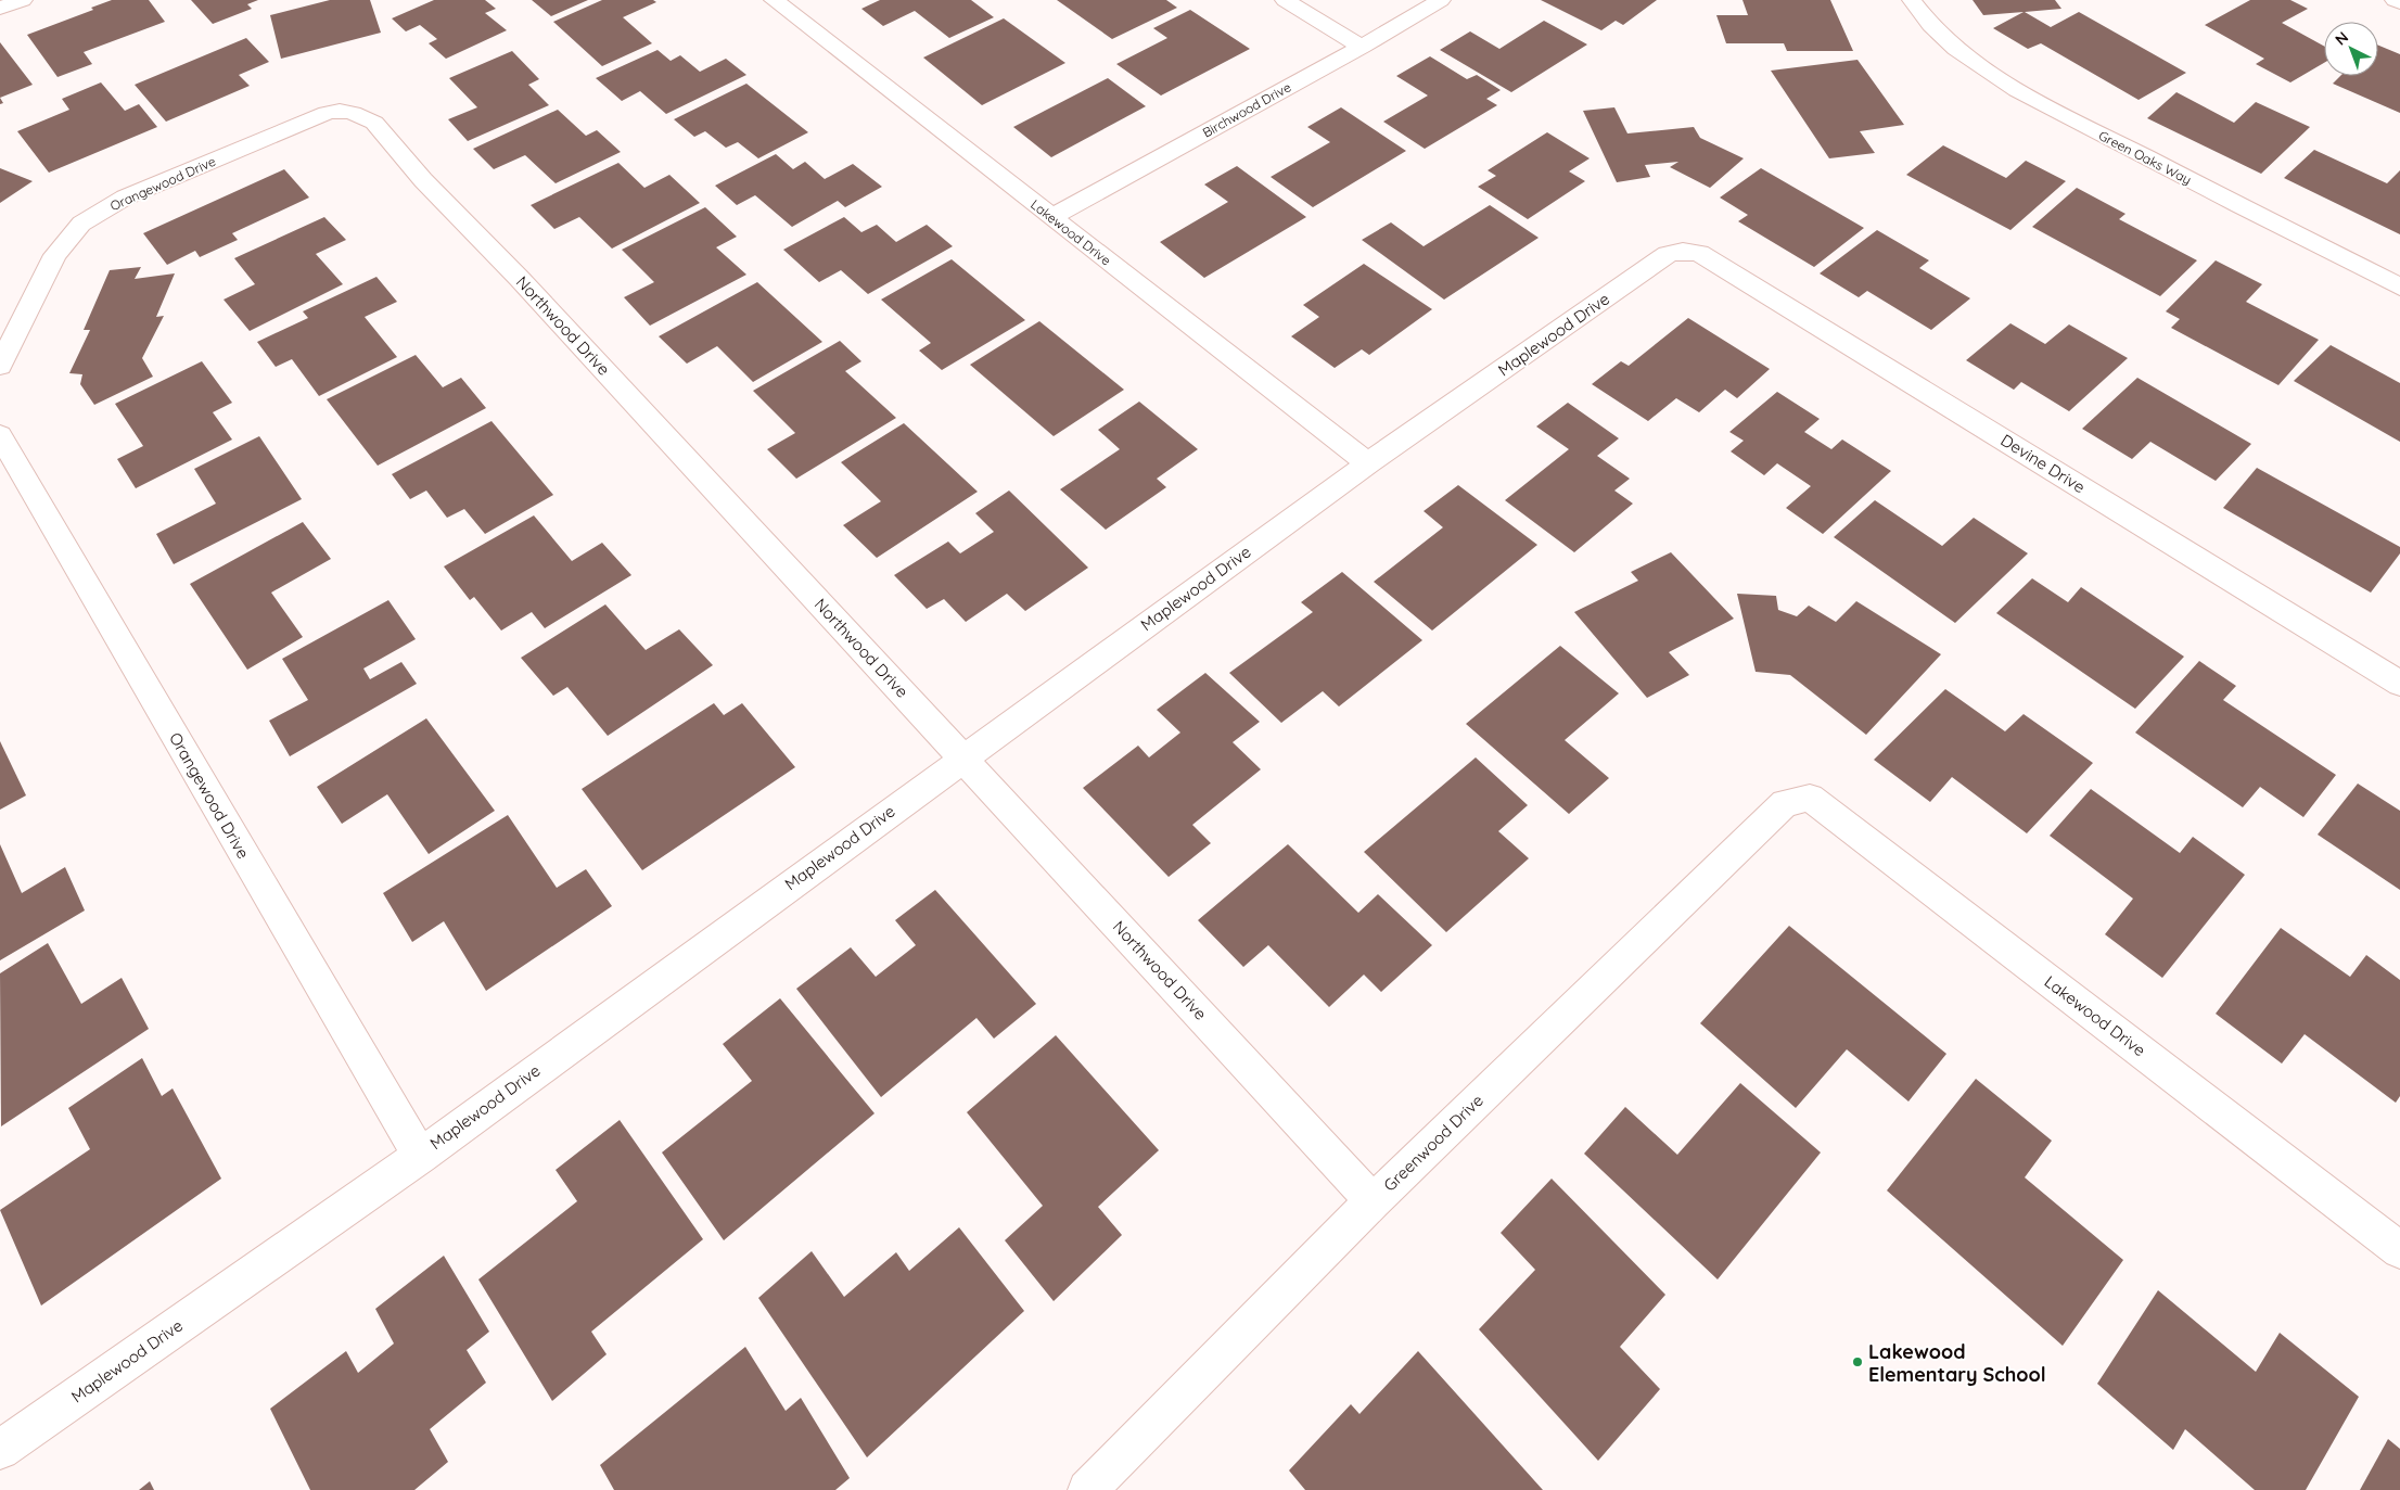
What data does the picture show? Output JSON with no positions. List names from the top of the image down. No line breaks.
{"streets":{"street":["Birchwood Drive","Green Oaks Way","Orangewood Drive","Lakewood Drive","Northwood Drive","Maplewood Drive","Devine Drive","Greenwood Drive"]},"crossings":[["Birchwood Drive","Lakewood Drive"],["Orangewood Drive","Northwood Drive"],["Orangewood Drive","Maplewood Drive"],["Lakewood Drive","Maplewood Drive"],["Lakewood Drive","Greenwood Drive"],["Northwood Drive","Maplewood Drive"],["Northwood Drive","Greenwood Drive"],["Maplewood Drive","Devine Drive"]],"places":["Lakewood Elementary School"],"north":"top left"}
